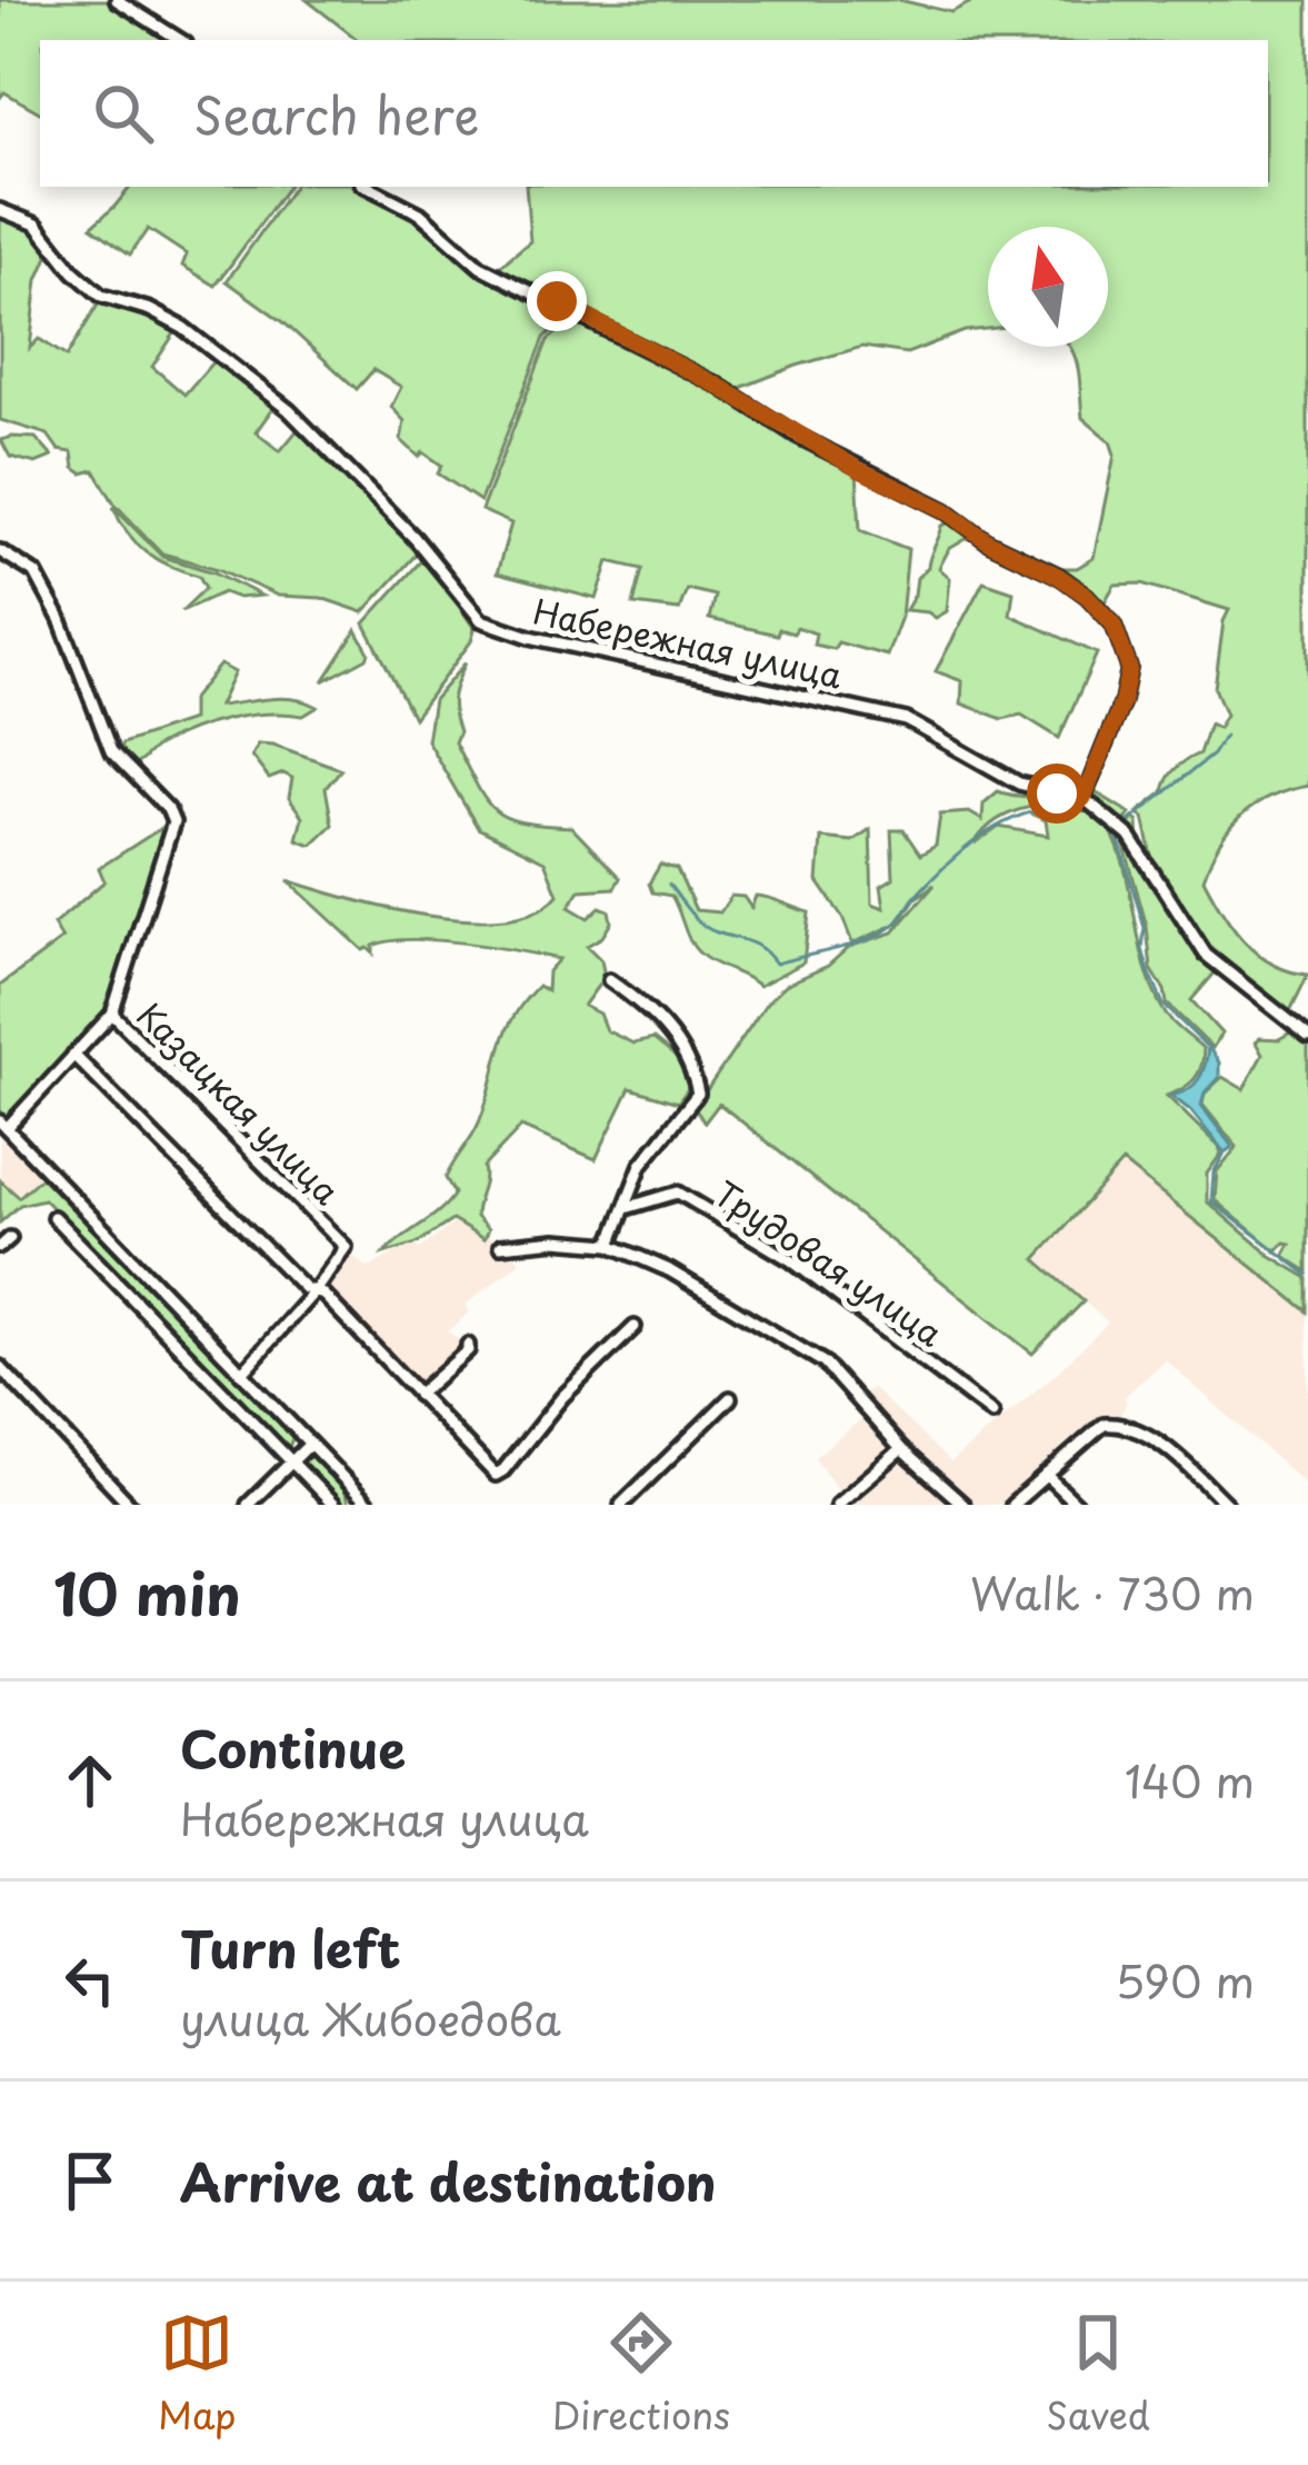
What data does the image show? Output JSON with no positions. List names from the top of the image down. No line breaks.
{"streets":{"street":["Набережная улица","Казацкая улица","Трудовая улица"]},"north":"top","page":{"search":"Search here","heading":["10 min","Walk · 730 m"],"list":[["Continue","Набережная улица","140 m"],["Turn left","улица Жибоедова","590 m"],"Arrive at destination"],"nav":["Map","Directions","Saved"]}}
